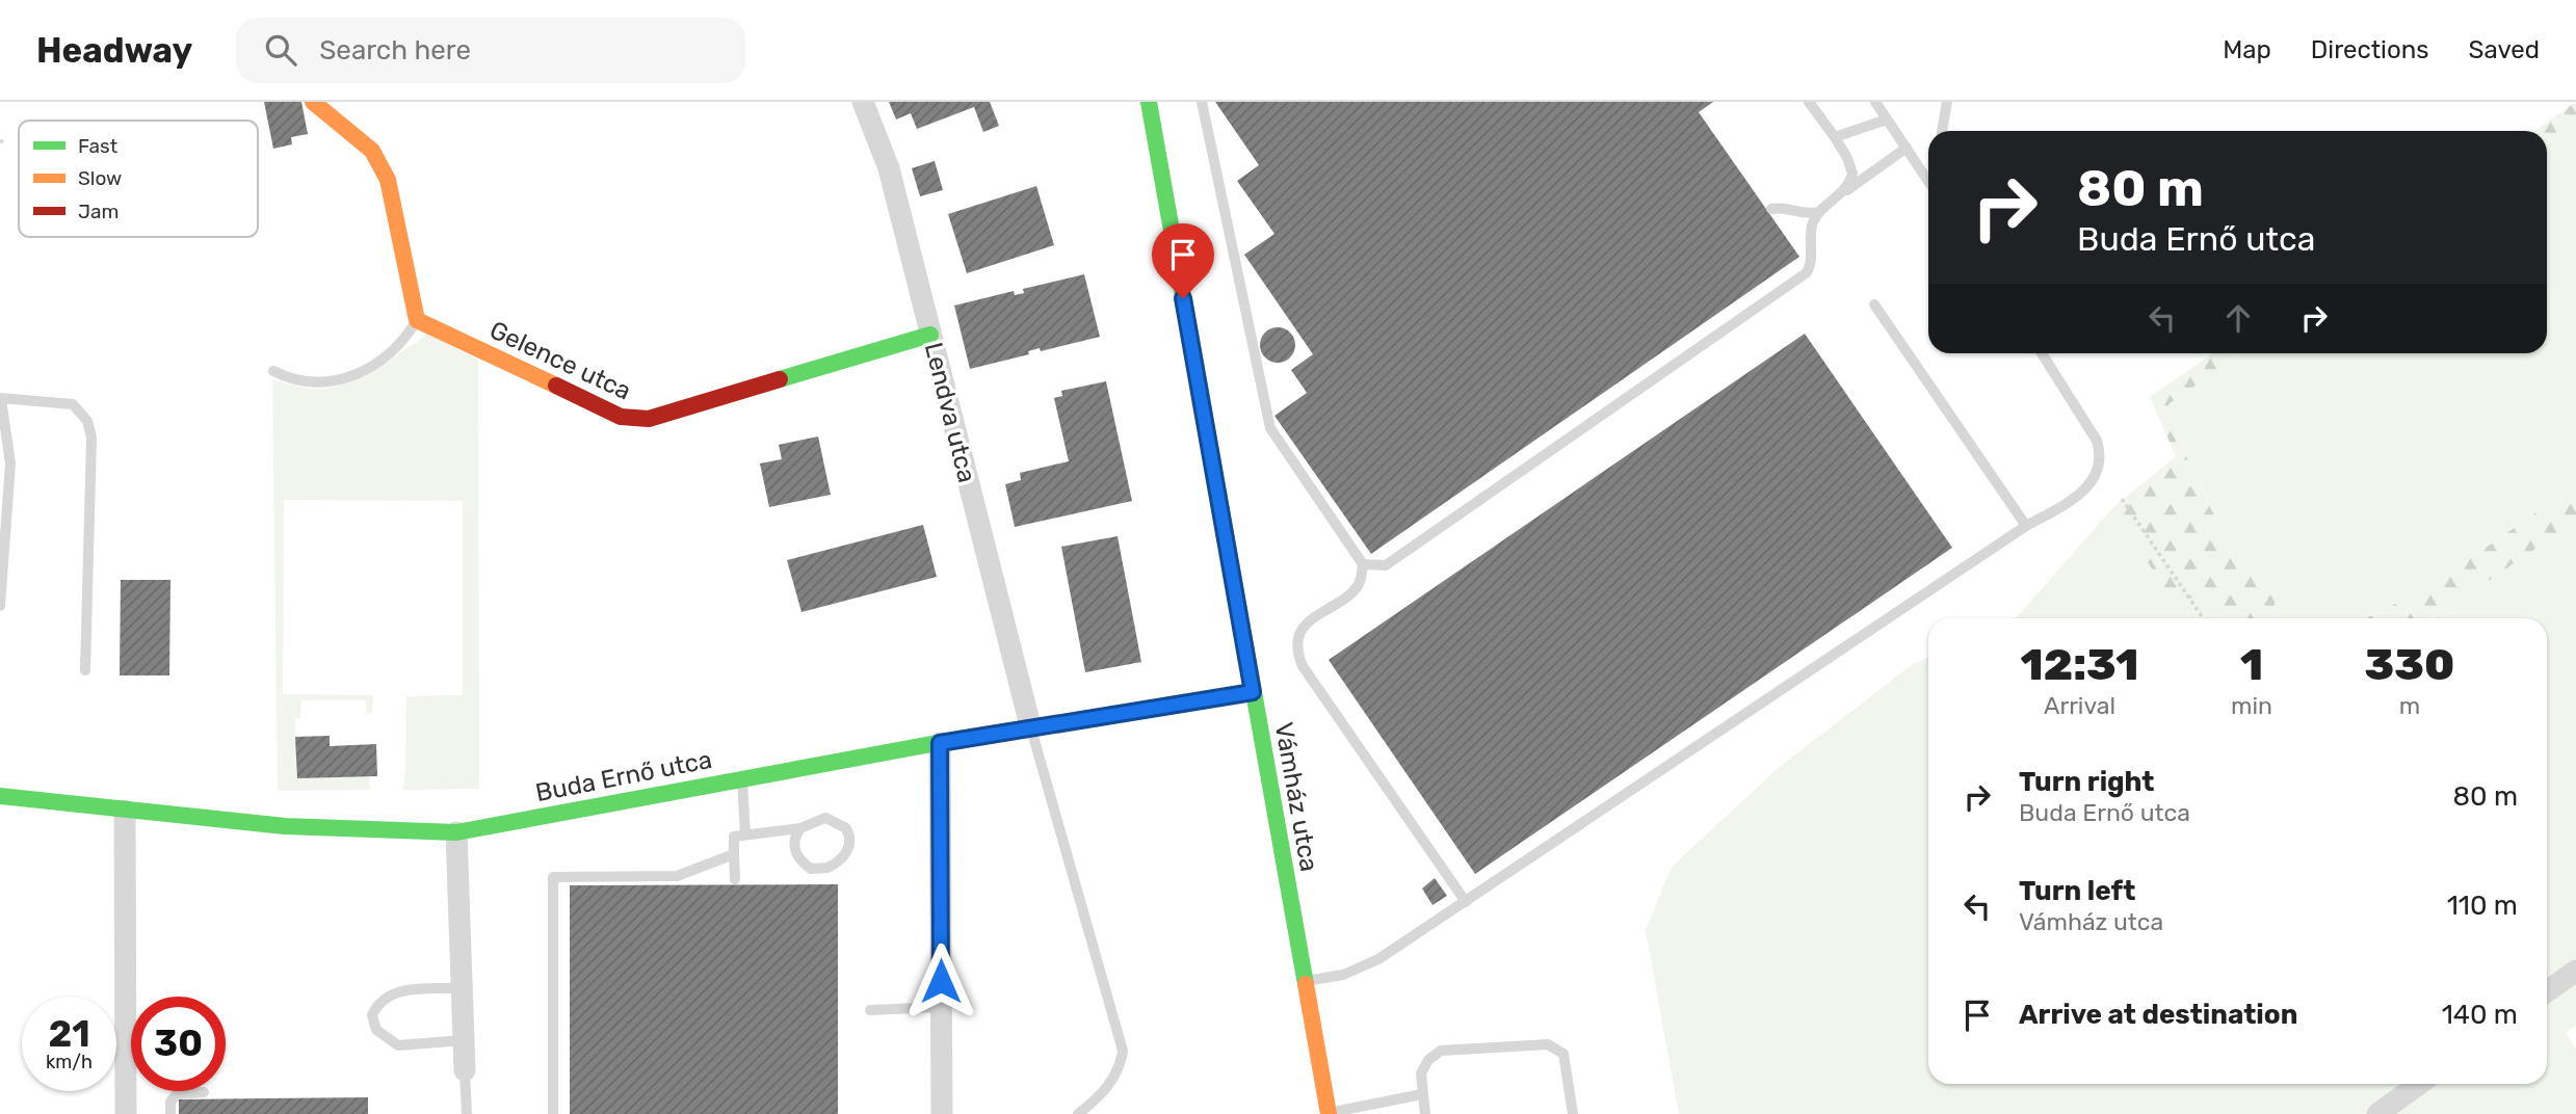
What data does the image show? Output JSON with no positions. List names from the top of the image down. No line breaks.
{"streets":{"street":["Gelence utca","Lendva utca","Buda Ernő utca","Vámház utca"]},"crossings":[["Gelence utca","Lendva utca"],["Lendva utca","Buda Ernő utca"],["Buda Ernő utca","Vámház utca"]],"legend":["Fast","Slow","Jam"],"page":{"header":"Headway","search":"Search here","nav":["Map","Directions","Saved"],"turn":["80 m","Buda Ernő utca"],"eta":["12:31","Arrival","1","min","330","m"],"list":[{"name":"Turn right","note":"Buda Ernő utca","value":"80 m"},{"name":"Turn left","note":"Vámház utca","value":"110 m"},{"name":"Arrive at destination","value":"140 m"}],"speed":"21 km/h","limit":"30"}}
